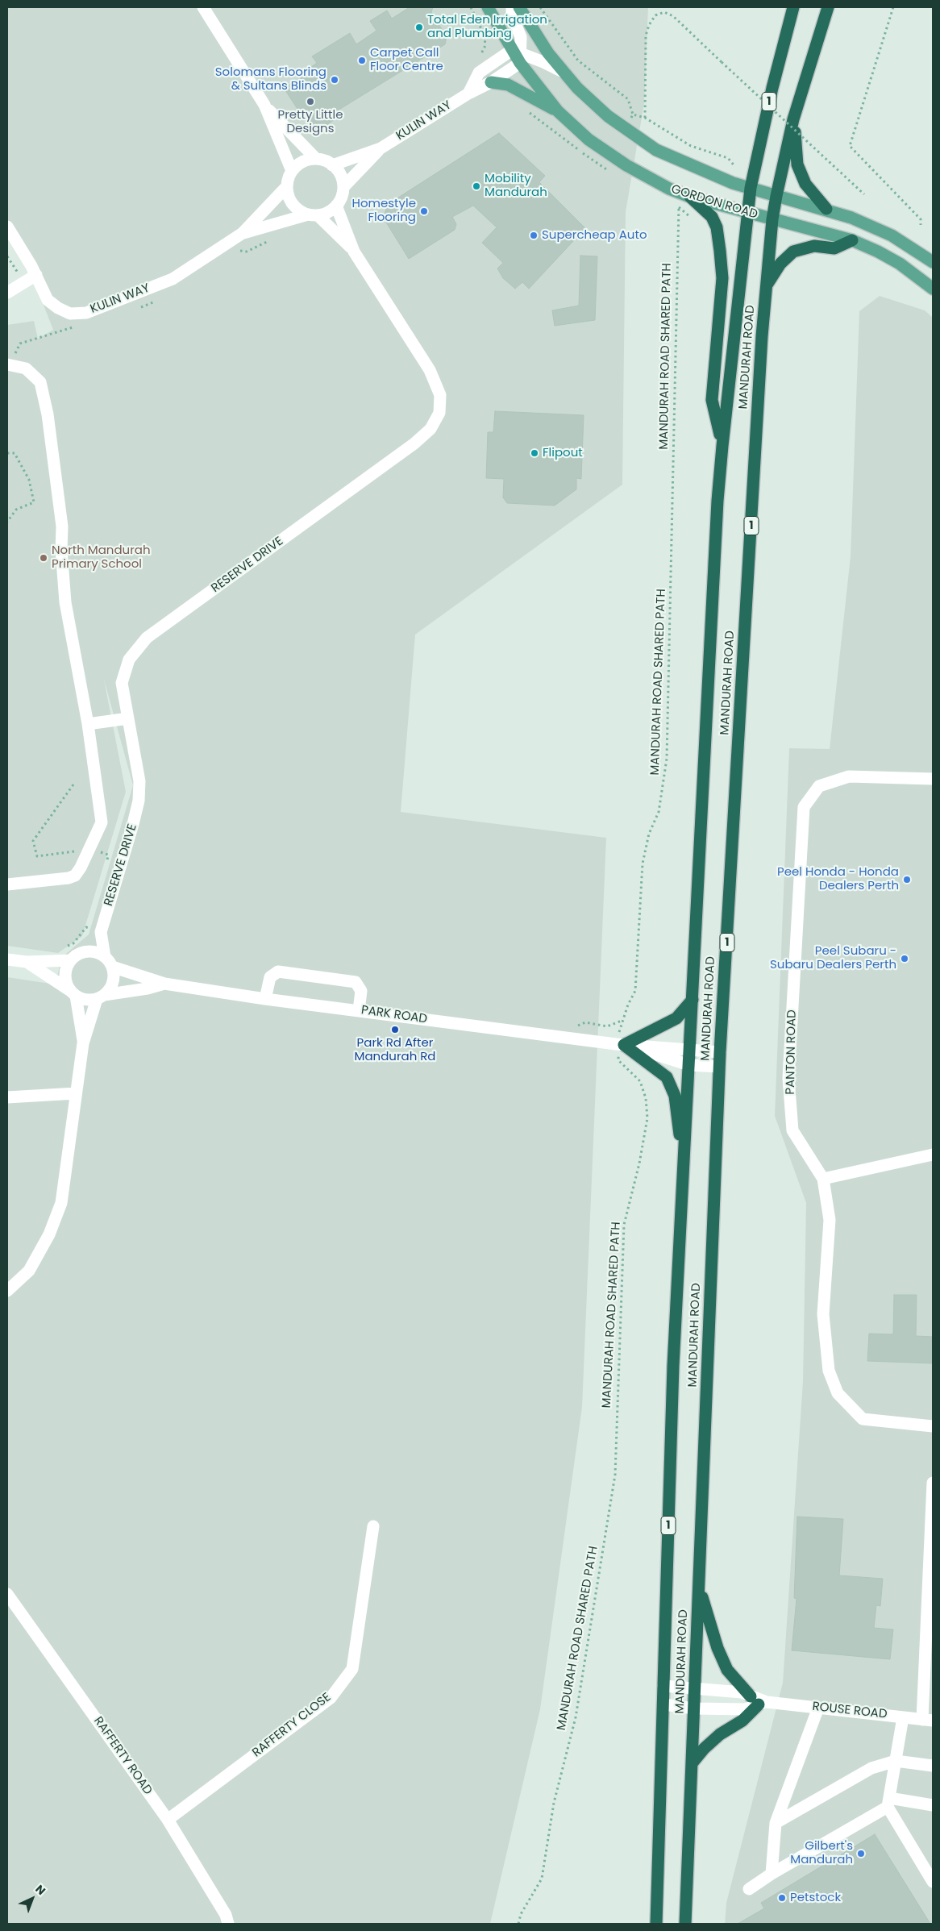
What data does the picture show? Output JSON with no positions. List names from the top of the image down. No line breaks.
{"streets":{"highway":["1","MANDURAH ROAD"],"main road":["GORDON ROAD"],"street":["KULIN WAY","RESERVE DRIVE","PARK ROAD","PANTON ROAD","ROUSE ROAD","RAFFERTY CLOSE","RAFFERTY ROAD"],"path":["MANDURAH ROAD SHARED PATH"]},"crossings":[["KULIN WAY","GORDON ROAD"],["KULIN WAY","RESERVE DRIVE"],["GORDON ROAD","MANDURAH ROAD"],["MANDURAH ROAD SHARED PATH","PARK ROAD"],["MANDURAH ROAD","PARK ROAD"],["MANDURAH ROAD","ROUSE ROAD"],["RESERVE DRIVE","PARK ROAD"],["RAFFERTY CLOSE","RAFFERTY ROAD"]],"places":["Total Eden Irrigation and Plumbing","Carpet Call Floor Centre","Solomans Flooring & Sultans Blinds","Pretty Little Designs","Mobility Mandurah","Homestyle Flooring","Supercheap Auto","Flipout","North Mandurah Primary School","Peel Honda - Honda Dealers Perth","Peel Subaru - Subaru Dealers Perth","Park Rd After Mandurah Rd","Gilbert's Mandurah","Petstock"],"north":"top right"}
